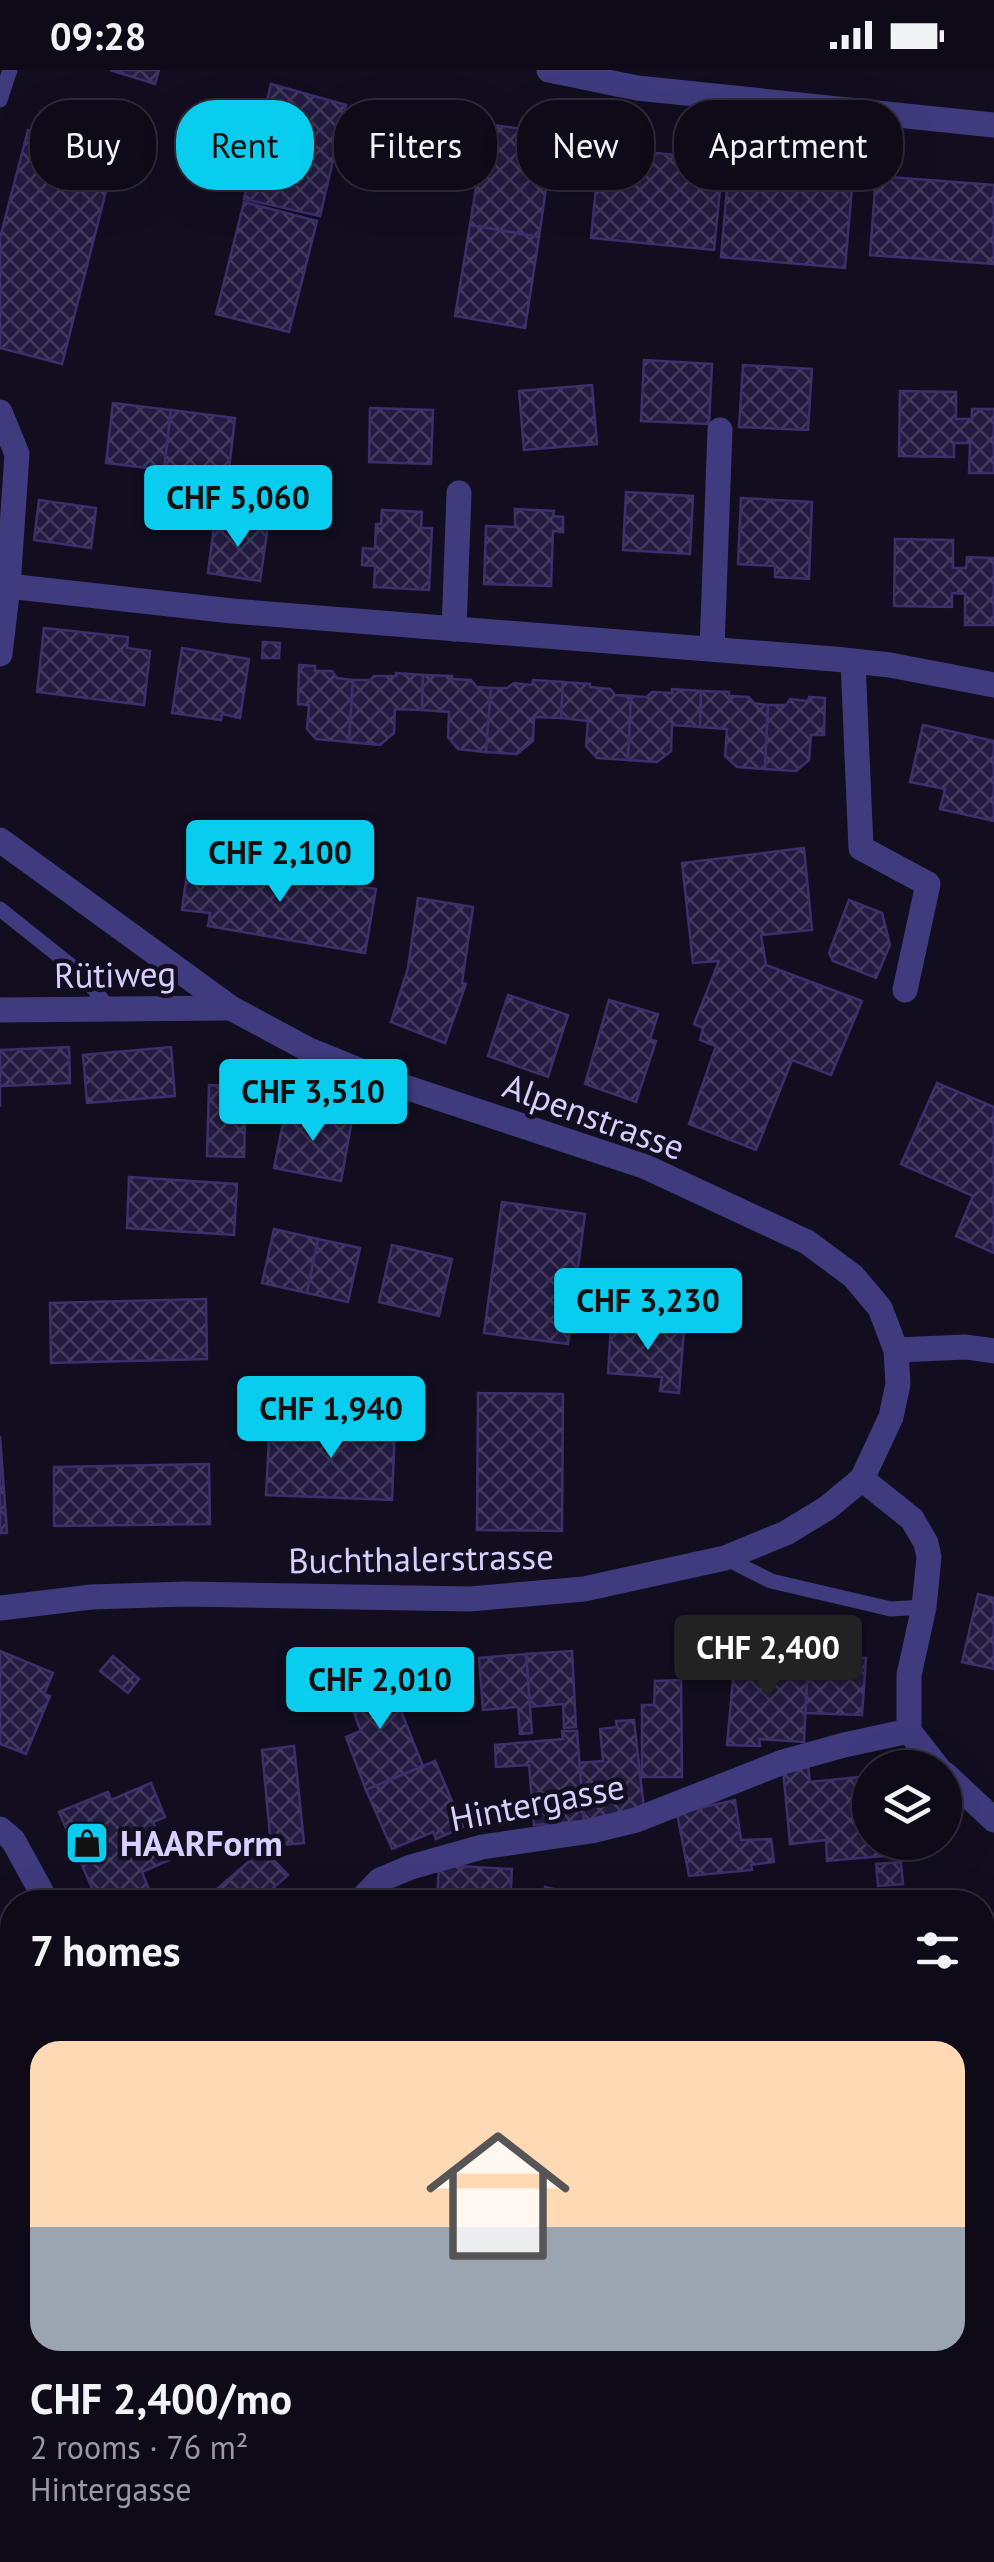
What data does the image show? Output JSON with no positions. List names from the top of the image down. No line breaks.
{"streets":{"street":["Rütiweg","Alpenstrasse","Buchthalerstrasse","Hintergasse"]},"crossings":[["Rütiweg","Alpenstrasse"],["Alpenstrasse","Buchthalerstrasse"]],"places":{"shop":["HAARForm"]},"page":{"status":"09:28","chip":["Buy","Rent","Filters","New","Apartment"],"price":["CHF 5,060","CHF 2,100","CHF 3,510","CHF 3,230","CHF 1,940","CHF 2,400","CHF 2,010"],"heading":"7 homes","list":[{"name":"CHF 2,400/mo","note":"2 rooms · 76 m² · Hintergasse"}]}}
